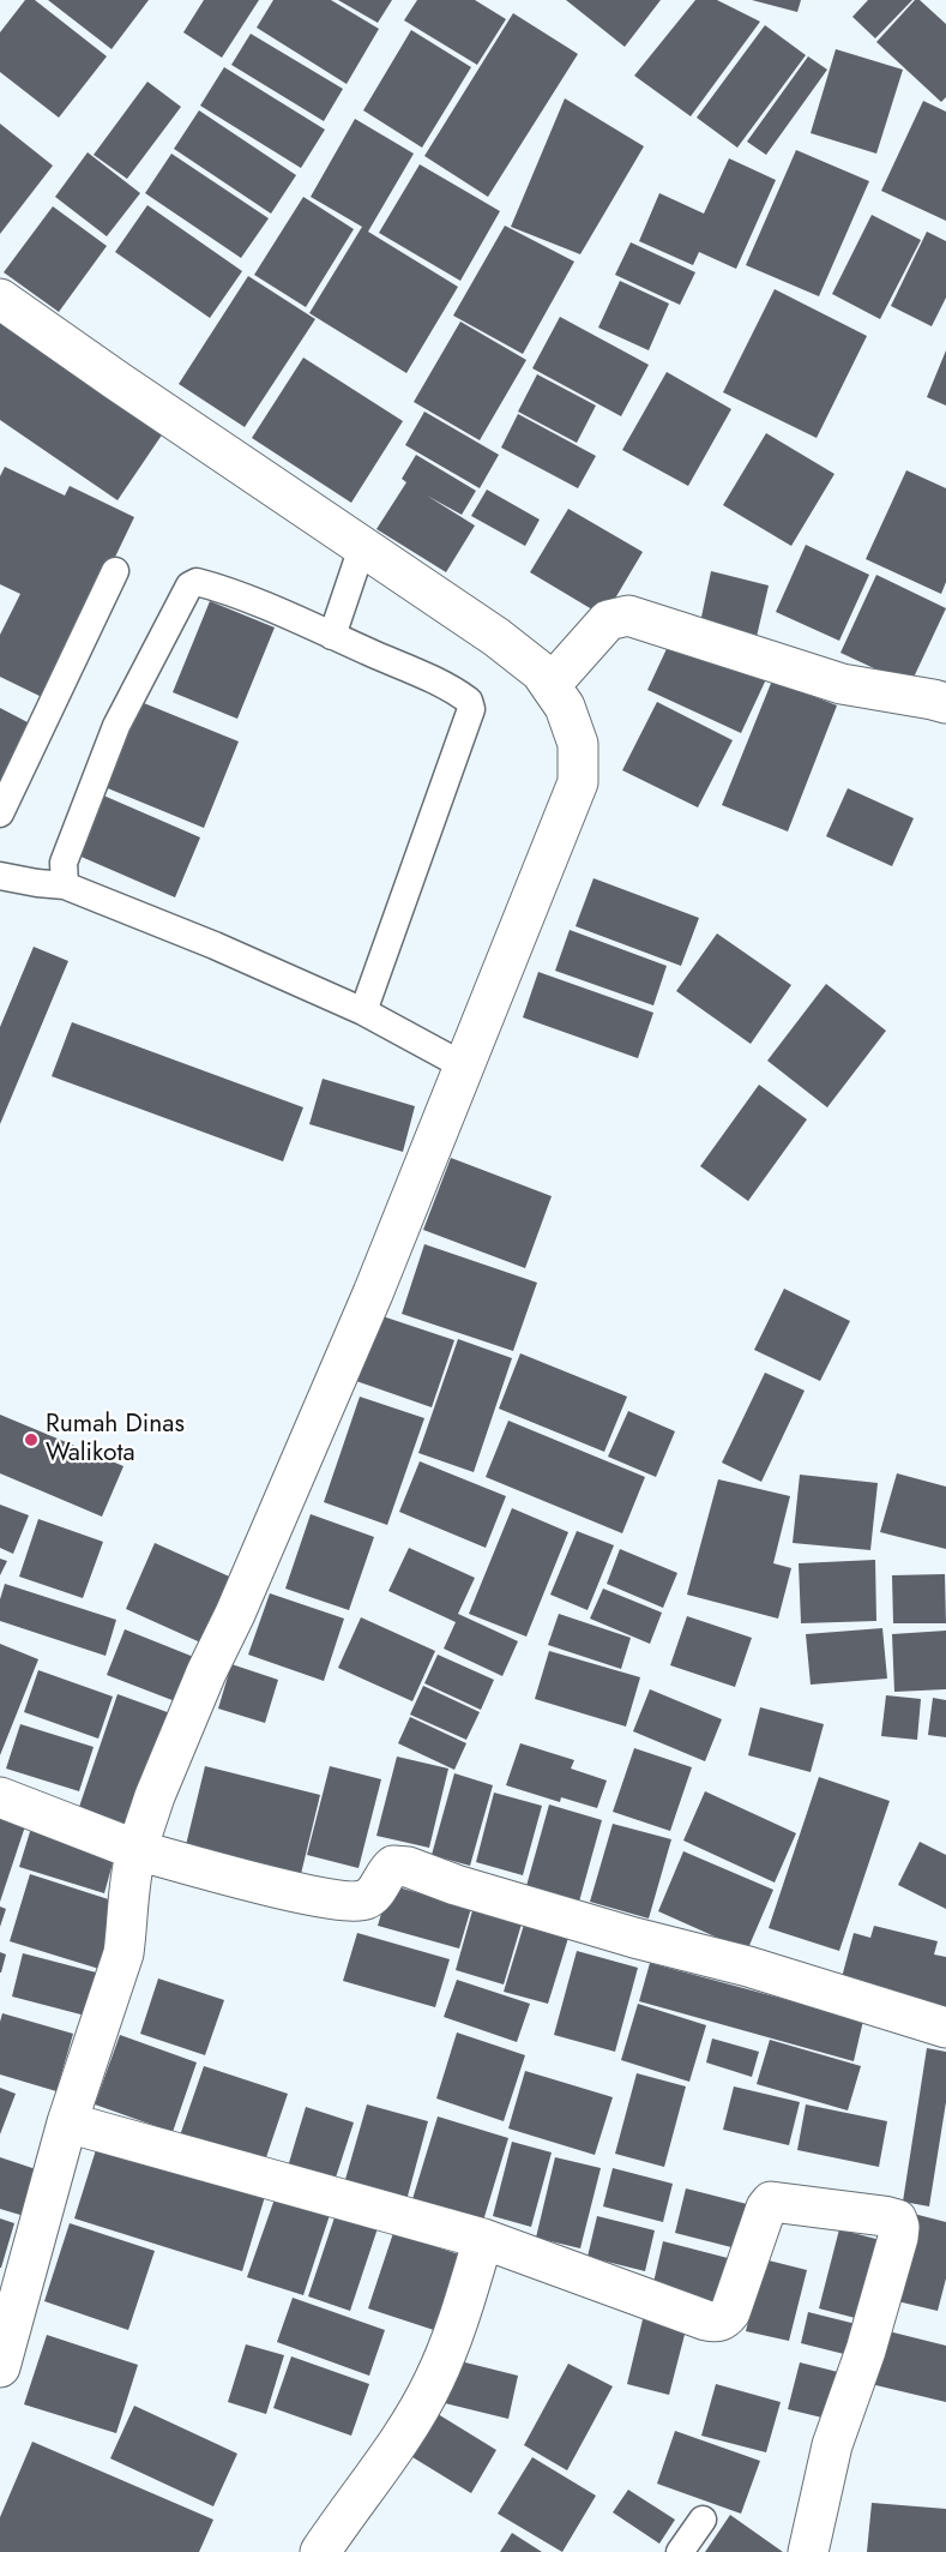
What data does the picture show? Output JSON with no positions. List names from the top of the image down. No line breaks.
{"places":["Rumah Dinas Walikota"]}
